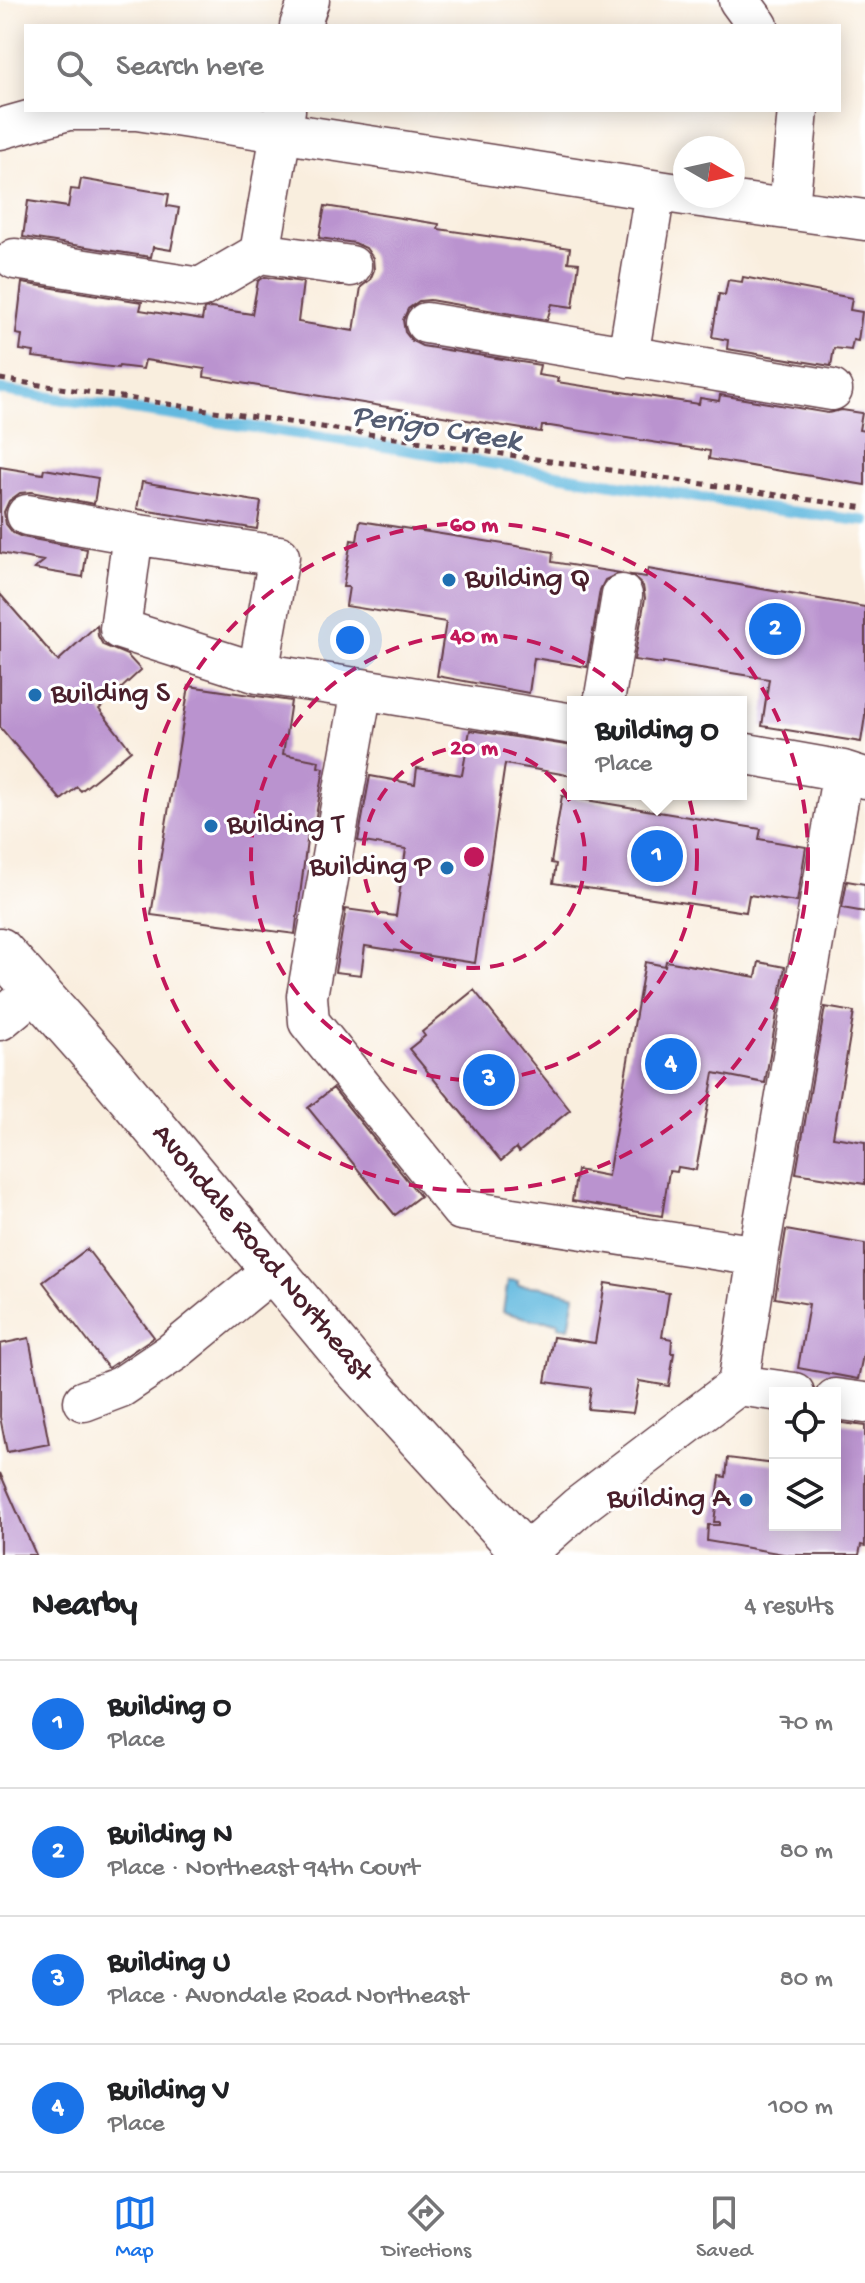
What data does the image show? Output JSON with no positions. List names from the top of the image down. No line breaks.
{"streets":{"main road":["Avondale Road Northeast"]},"water":["Perigo Creek"],"places":["Building Q","Building S","Building T","Building P","Building A"],"north":"right","page":{"search":"Search here","pins":["2","1","4","3"],"popup":["Building O","Place"],"heading":["Nearby","4 results"],"list":[{"mark":"1","name":"Building O","note":"Place","value":"70 m"},{"mark":"2","name":"Building N","note":"Place · Northeast 94th Court","value":"80 m"},{"mark":"3","name":"Building U","note":"Place · Avondale Road Northeast","value":"80 m"},{"mark":"4","name":"Building V","note":"Place","value":"100 m"}],"nav":["Map","Directions","Saved"]},"rings":["60 m","40 m","20 m"]}
